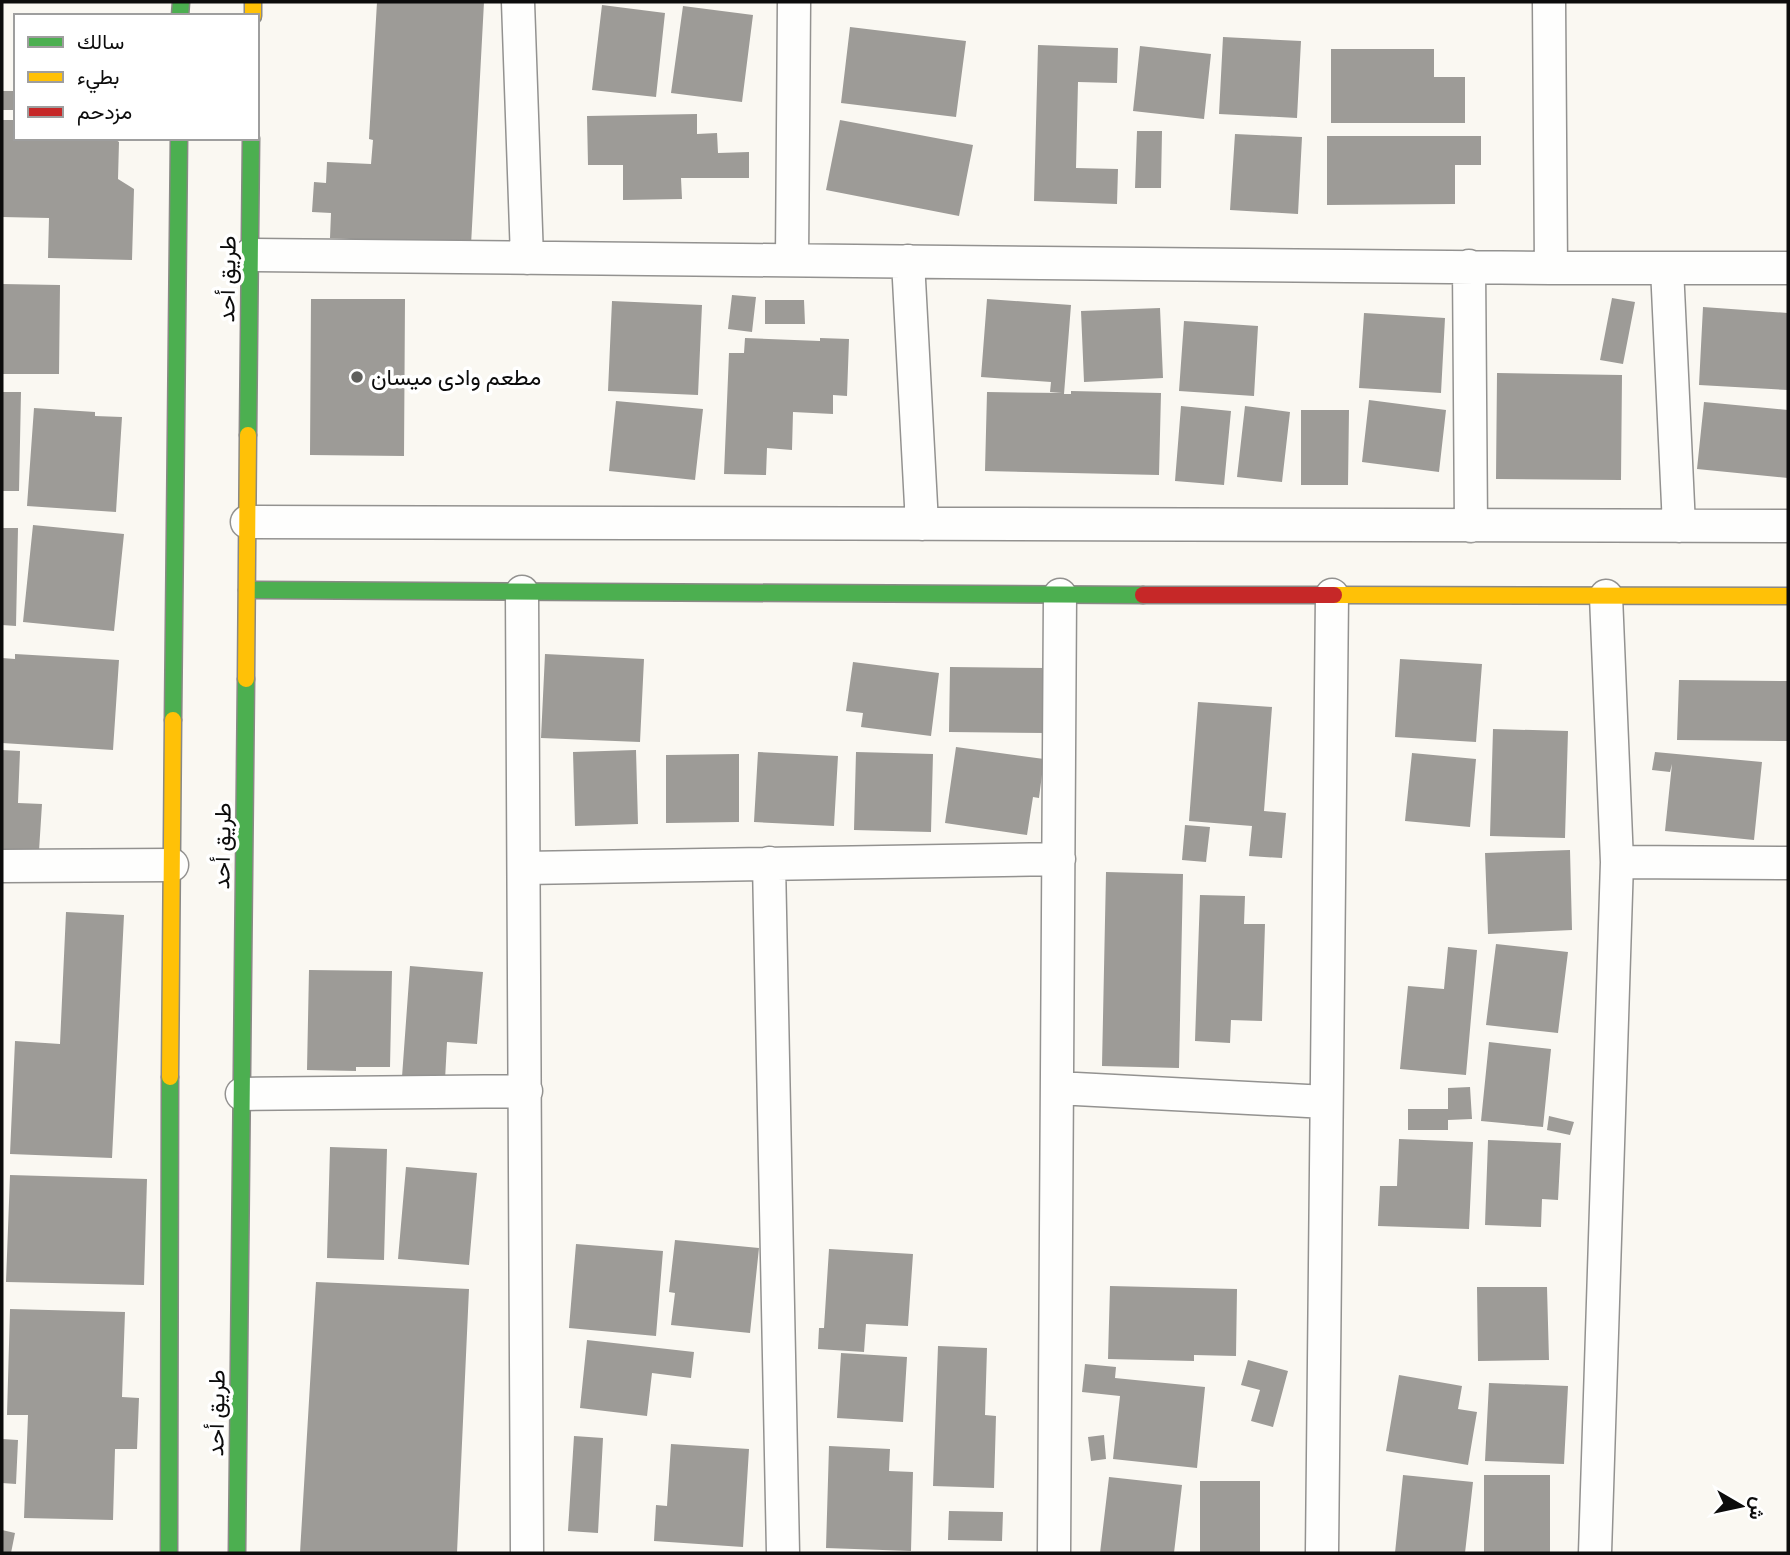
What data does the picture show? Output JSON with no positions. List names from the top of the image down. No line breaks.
{"streets":{"main road":["طريق أحد"]},"places":["مطعم وادى ميسان"],"legend":["سالك","بطيء","مزدحم"],"north":"right"}
